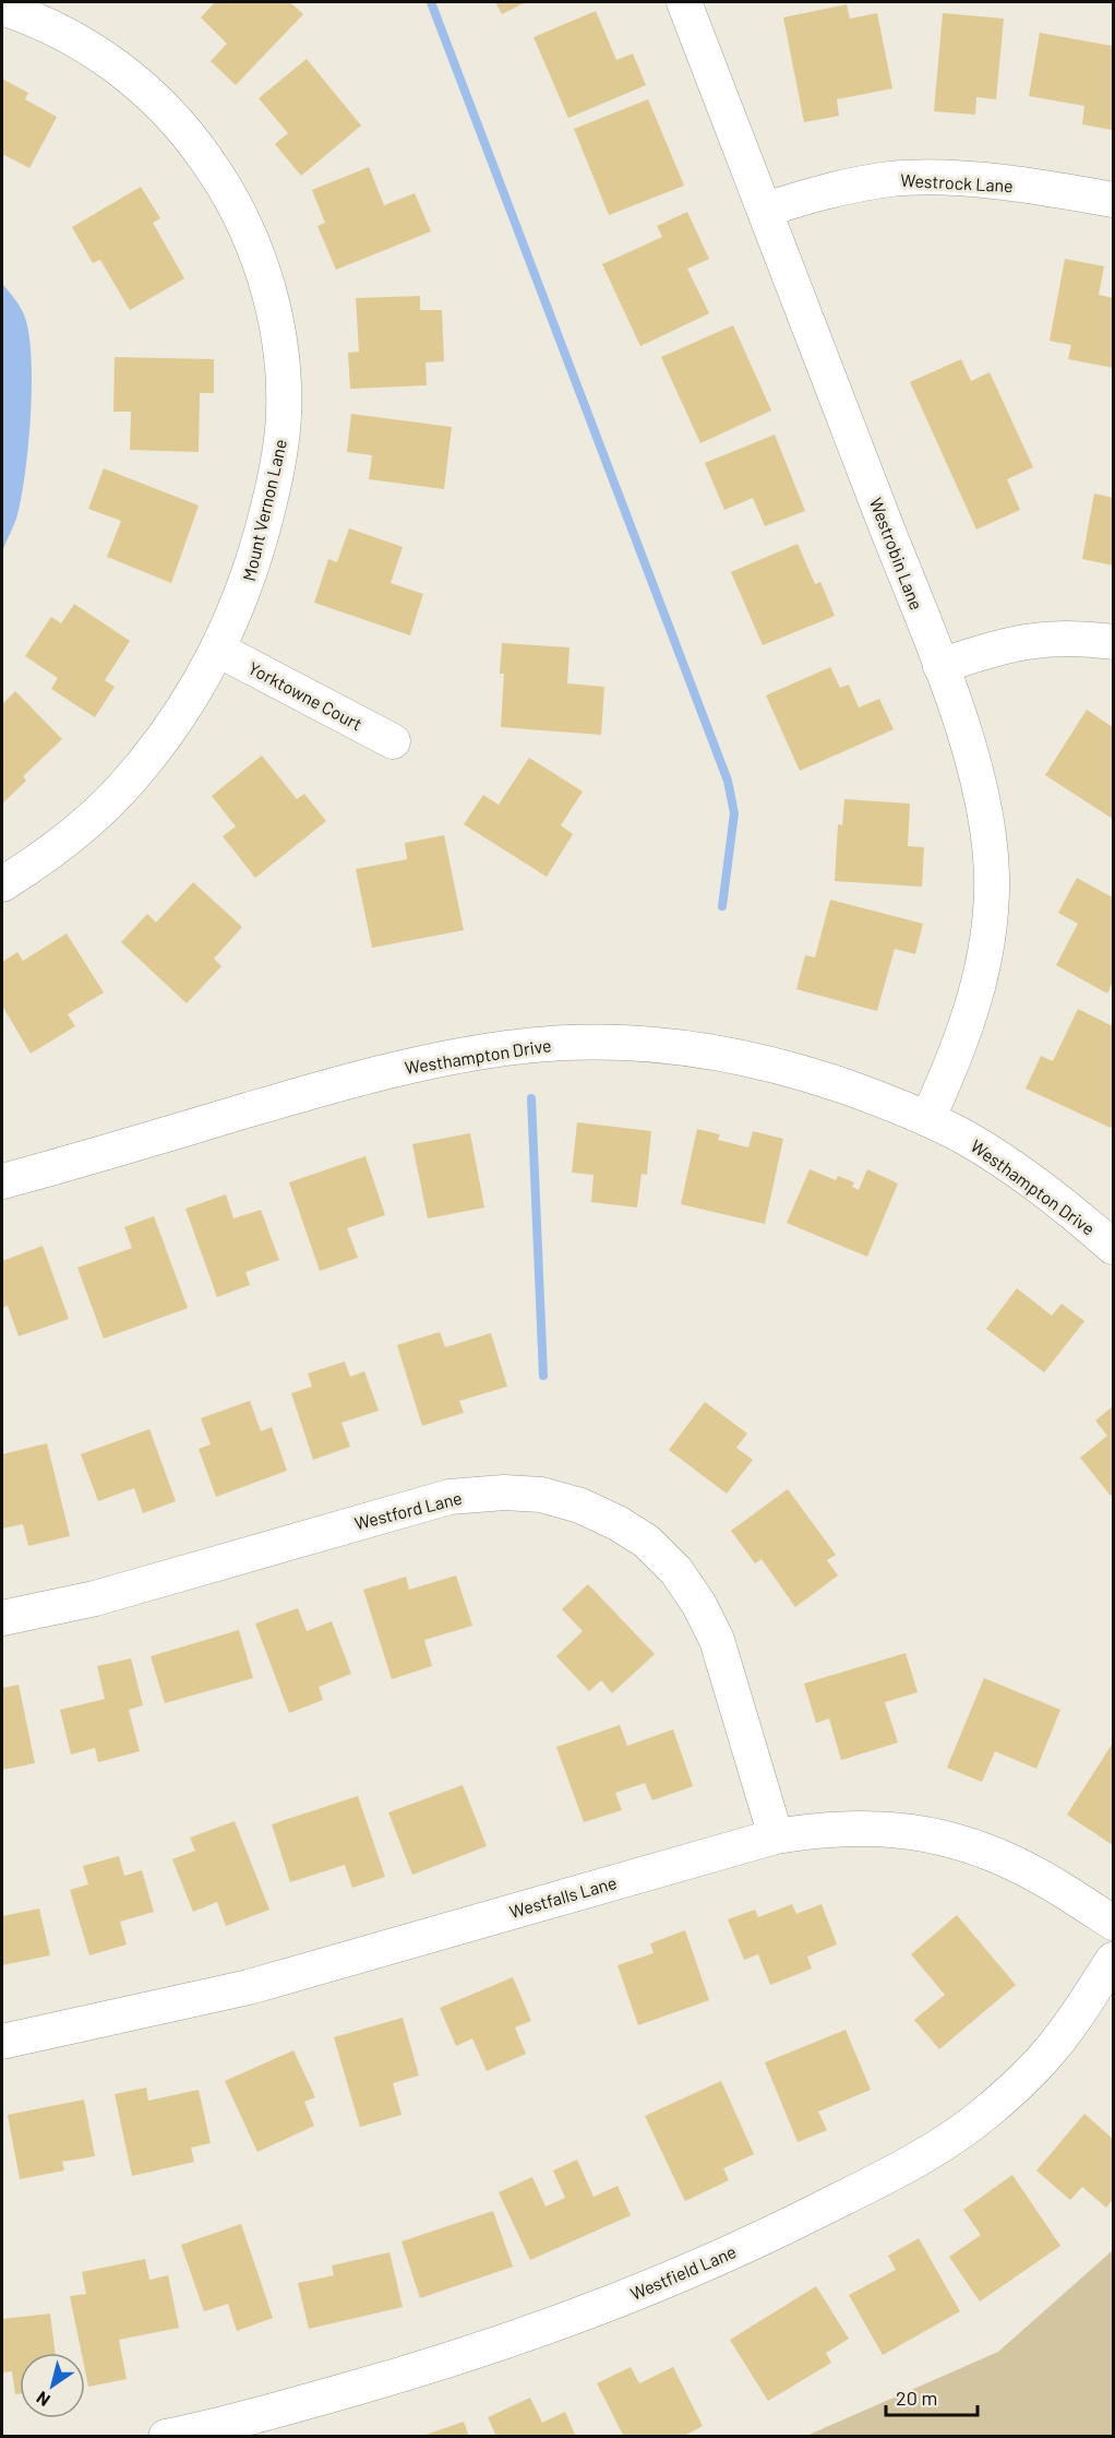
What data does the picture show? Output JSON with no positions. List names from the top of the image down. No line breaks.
{"streets":{"street":["Westrock Lane","Mount Vernon Lane","Westrobin Lane","Yorktowne Court","Westhampton Drive","Westford Lane","Westfalls Lane","Westfield Lane"]},"crossings":[["Westrock Lane","Westrobin Lane"],["Mount Vernon Lane","Yorktowne Court"],["Westrobin Lane","Westhampton Drive"],["Westford Lane","Westfalls Lane"]],"scale_bar":"20 m","north":"bottom left"}
